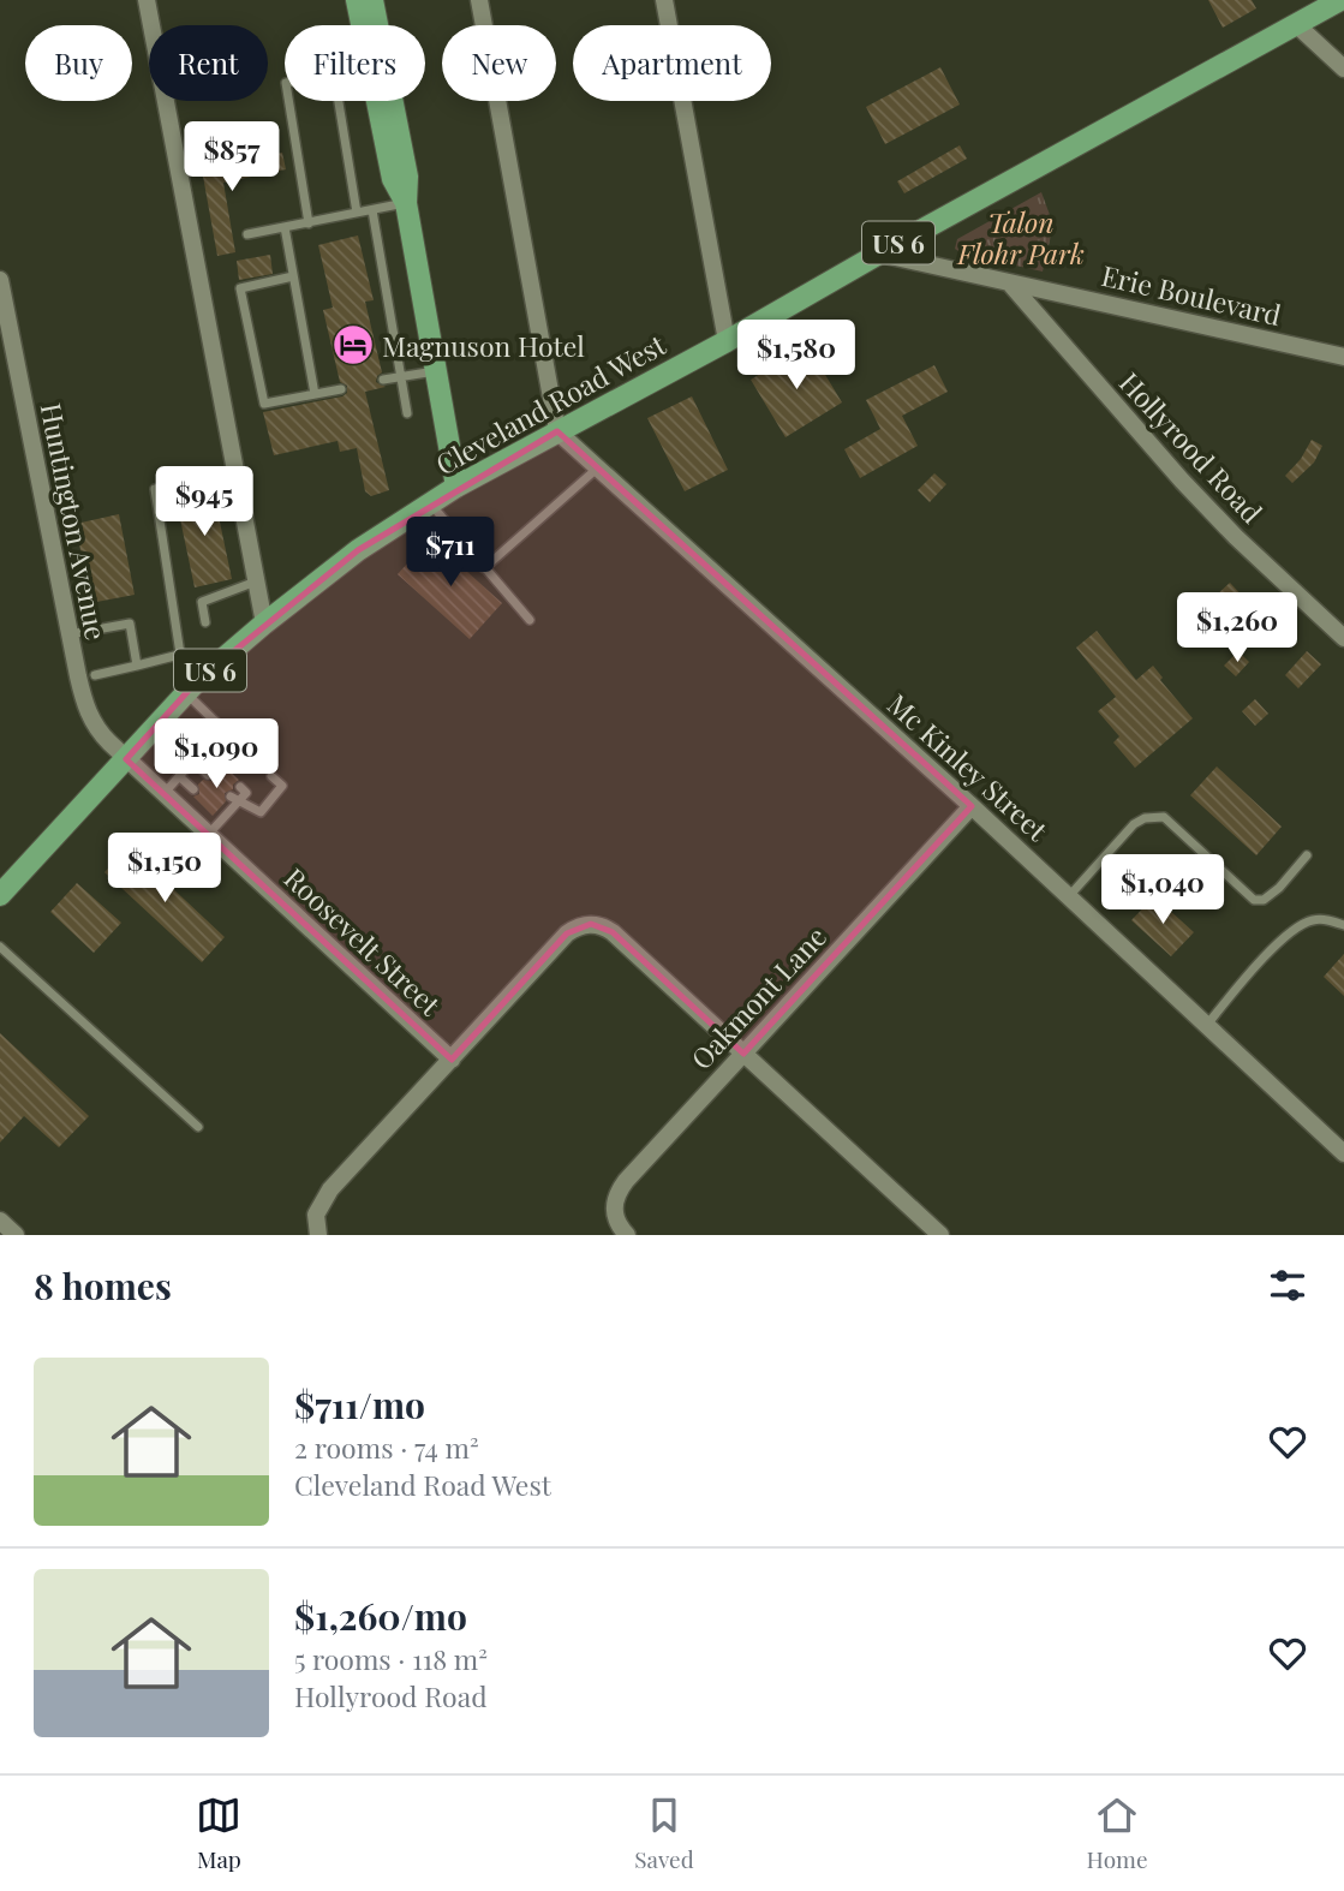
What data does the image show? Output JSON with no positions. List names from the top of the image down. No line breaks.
{"streets":{"main road":["US 6","Cleveland Road West"],"street":["Erie Boulevard","Hollyrood Road","Huntington Avenue","Mc Kinley Street","Roosevelt Street","Oakmont Lane"]},"crossings":[["Erie Boulevard","Cleveland Road West"],["Erie Boulevard","Hollyrood Road"],["Cleveland Road West","Huntington Avenue"],["Cleveland Road West","Mc Kinley Street"],["Cleveland Road West","Roosevelt Street"],["Huntington Avenue","Roosevelt Street"],["Mc Kinley Street","Oakmont Lane"]],"parks":["Talon Flohr Park"],"places":{"hotel":["Magnuson Hotel"]},"page":{"chip":["Buy","Rent","Filters","New","Apartment"],"price":["$857","$1,580","$945","$711","$1,260","$1,090","$1,150","$1,040"],"heading":"8 homes","list":[{"name":"$711/mo","note":"2 rooms · 74 m² · Cleveland Road West"},{"name":"$1,260/mo","note":"5 rooms · 118 m² · Hollyrood Road"}],"tabs":["Map","Saved","Home"]}}
